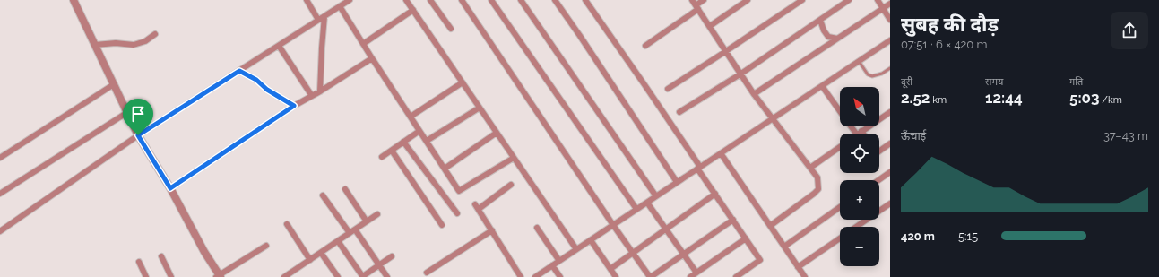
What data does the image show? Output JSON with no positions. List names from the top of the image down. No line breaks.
{"north":"top left","page":{"heading":["सुबह की दौड़","07:51 · 6 × 420 m"],"stats":[["दूरी","2.52 km"],["समय","12:44"],["गति","5:03 /km"]],"map_buttons":["+","−"],"chart":["ऊँचाई","37–43 m"],"list":[{"name":"420 m","note":"5:15"}]}}
